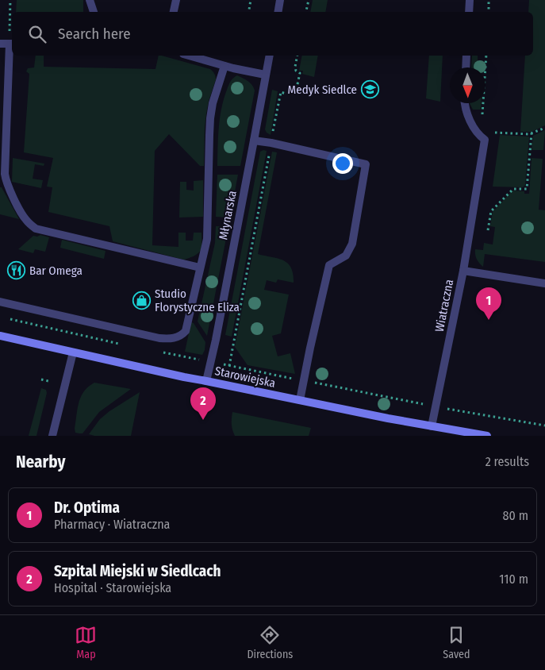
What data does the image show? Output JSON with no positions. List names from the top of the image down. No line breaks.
{"streets":{"main road":["Starowiejska"],"street":["Młynarska","Wiatraczna"]},"crossings":[["Młynarska","Starowiejska"],["Wiatraczna","Starowiejska"]],"places":{"school or university":["Medyk Siedlce"],"restaurant":["Bar Omega"],"shop":["Studio Florystyczne Eliza"]},"north":"bottom","page":{"search":"Search here","pins":["1","2"],"heading":["Nearby","2 results"],"list":[{"mark":"1","name":"Dr. Optima","note":"Pharmacy · Wiatraczna","value":"80 m"},{"mark":"2","name":"Szpital Miejski w Siedlcach","note":"Hospital · Starowiejska","value":"110 m"}],"nav":["Map","Directions","Saved"]}}
